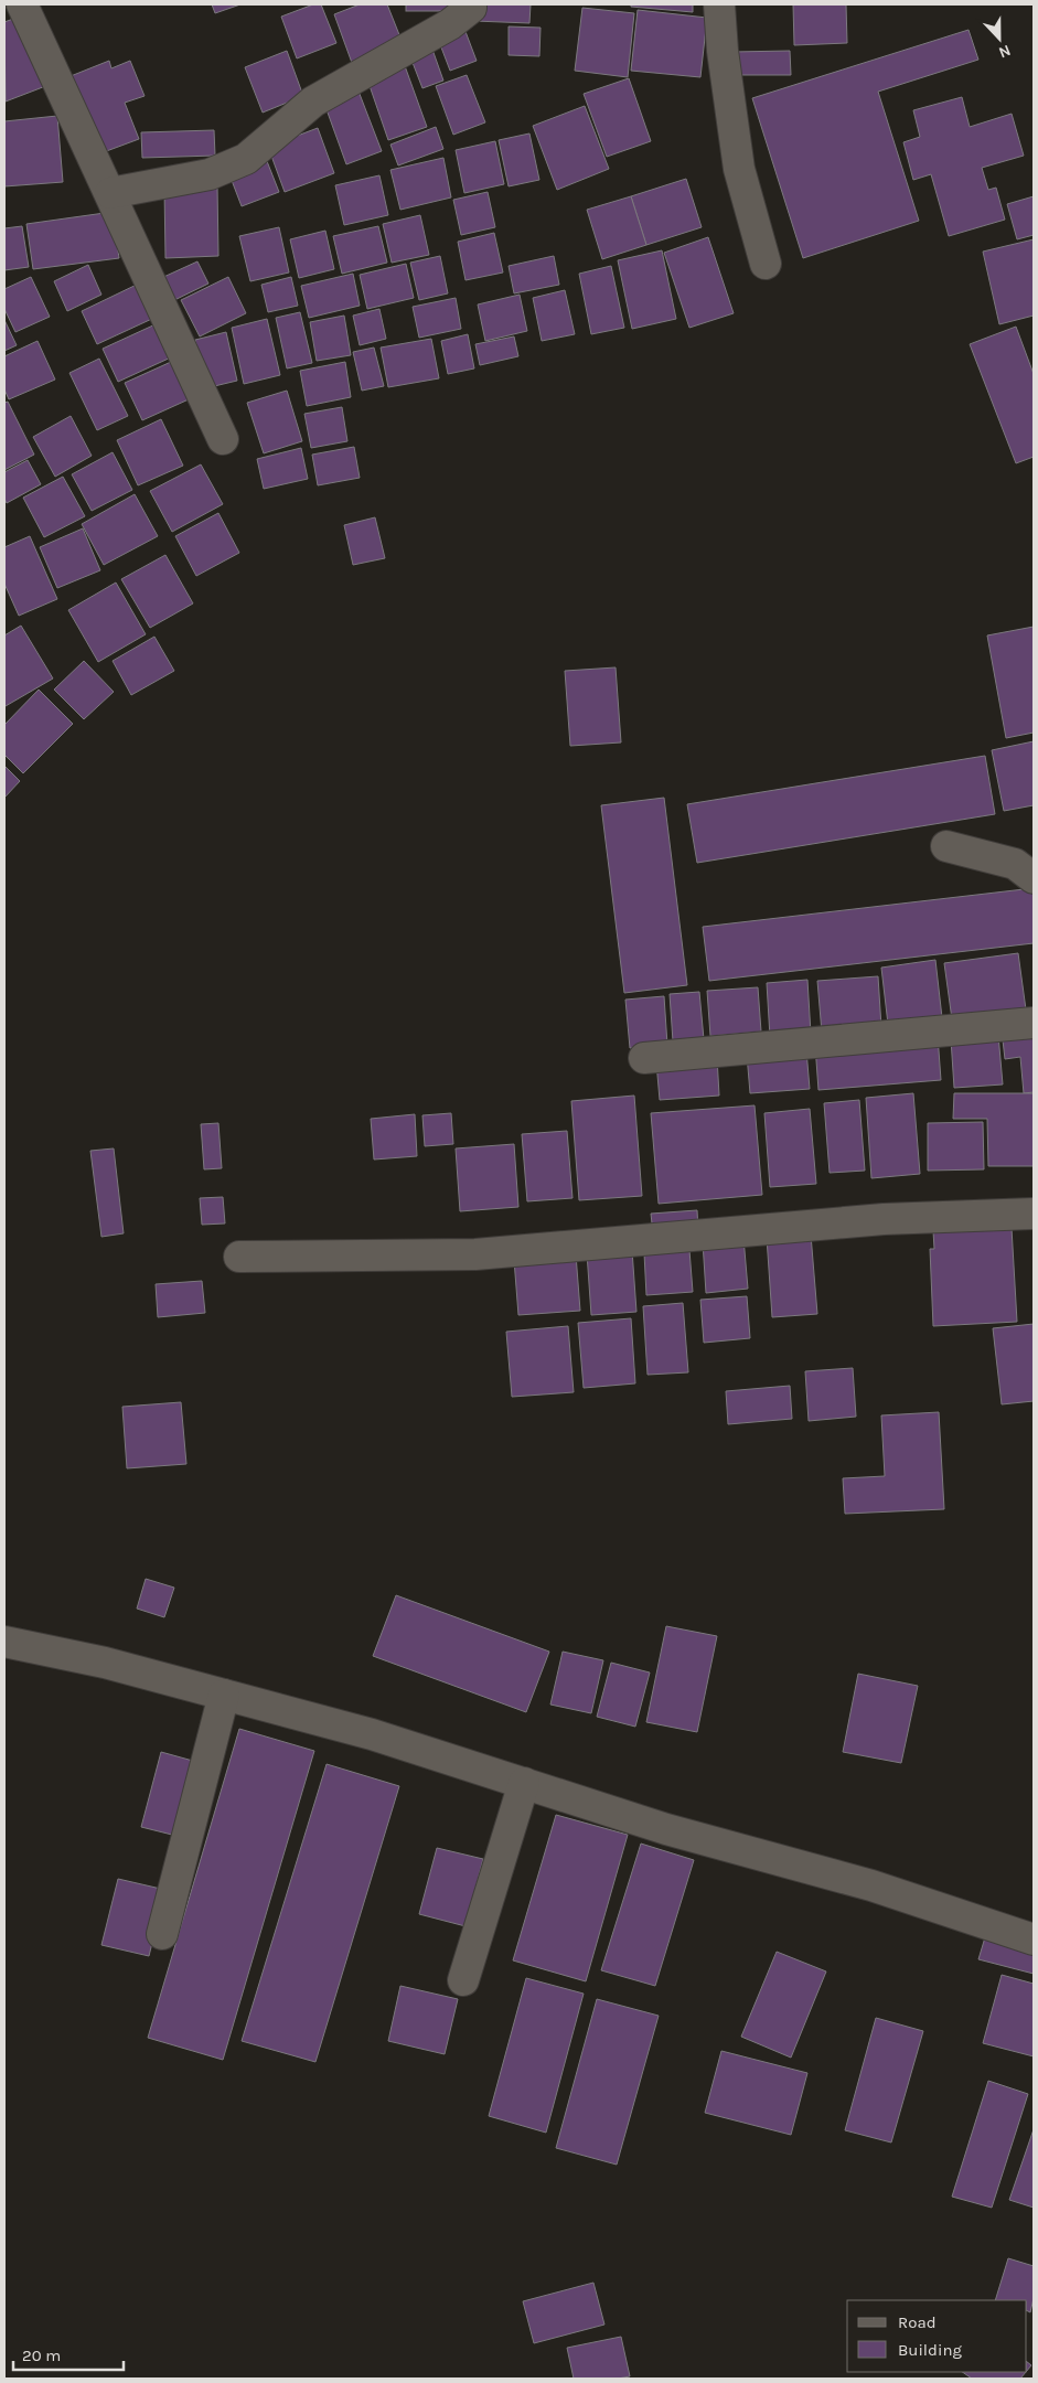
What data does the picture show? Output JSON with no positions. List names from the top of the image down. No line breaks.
{"legend":["Road","Building"],"scale_bar":"20 m","north":"bottom"}
